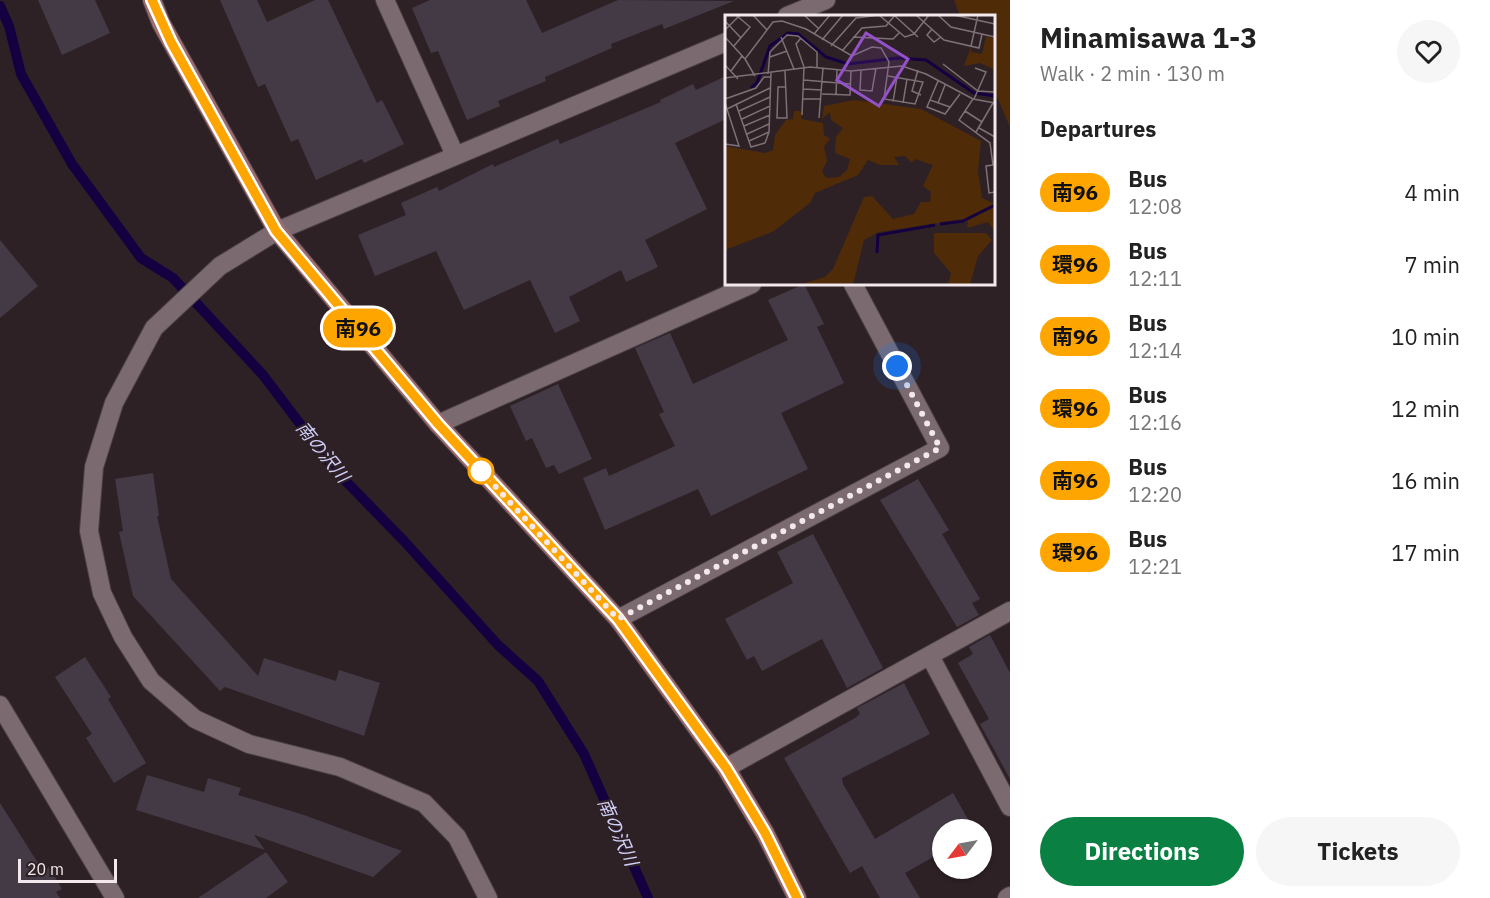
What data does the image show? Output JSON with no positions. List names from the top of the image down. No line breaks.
{"water":["南の沢川"],"lines":["bus line 南96"],"scale_bar":"20 m","north":"bottom left","page":{"on_map":"南96","heading":[["Minamisawa 1-3","Walk · 2 min · 130 m"],"Departures"],"list":[{"mark":"南96","name":"Bus","note":"12:08","value":"4 min"},{"mark":"環96","name":"Bus","note":"12:11","value":"7 min"},{"mark":"南96","name":"Bus","note":"12:14","value":"10 min"},{"mark":"環96","name":"Bus","note":"12:16","value":"12 min"},{"mark":"南96","name":"Bus","note":"12:20","value":"16 min"},{"mark":"環96","name":"Bus","note":"12:21","value":"17 min"}],"buttons":["Directions","Tickets"],"scale":"20 m"}}
